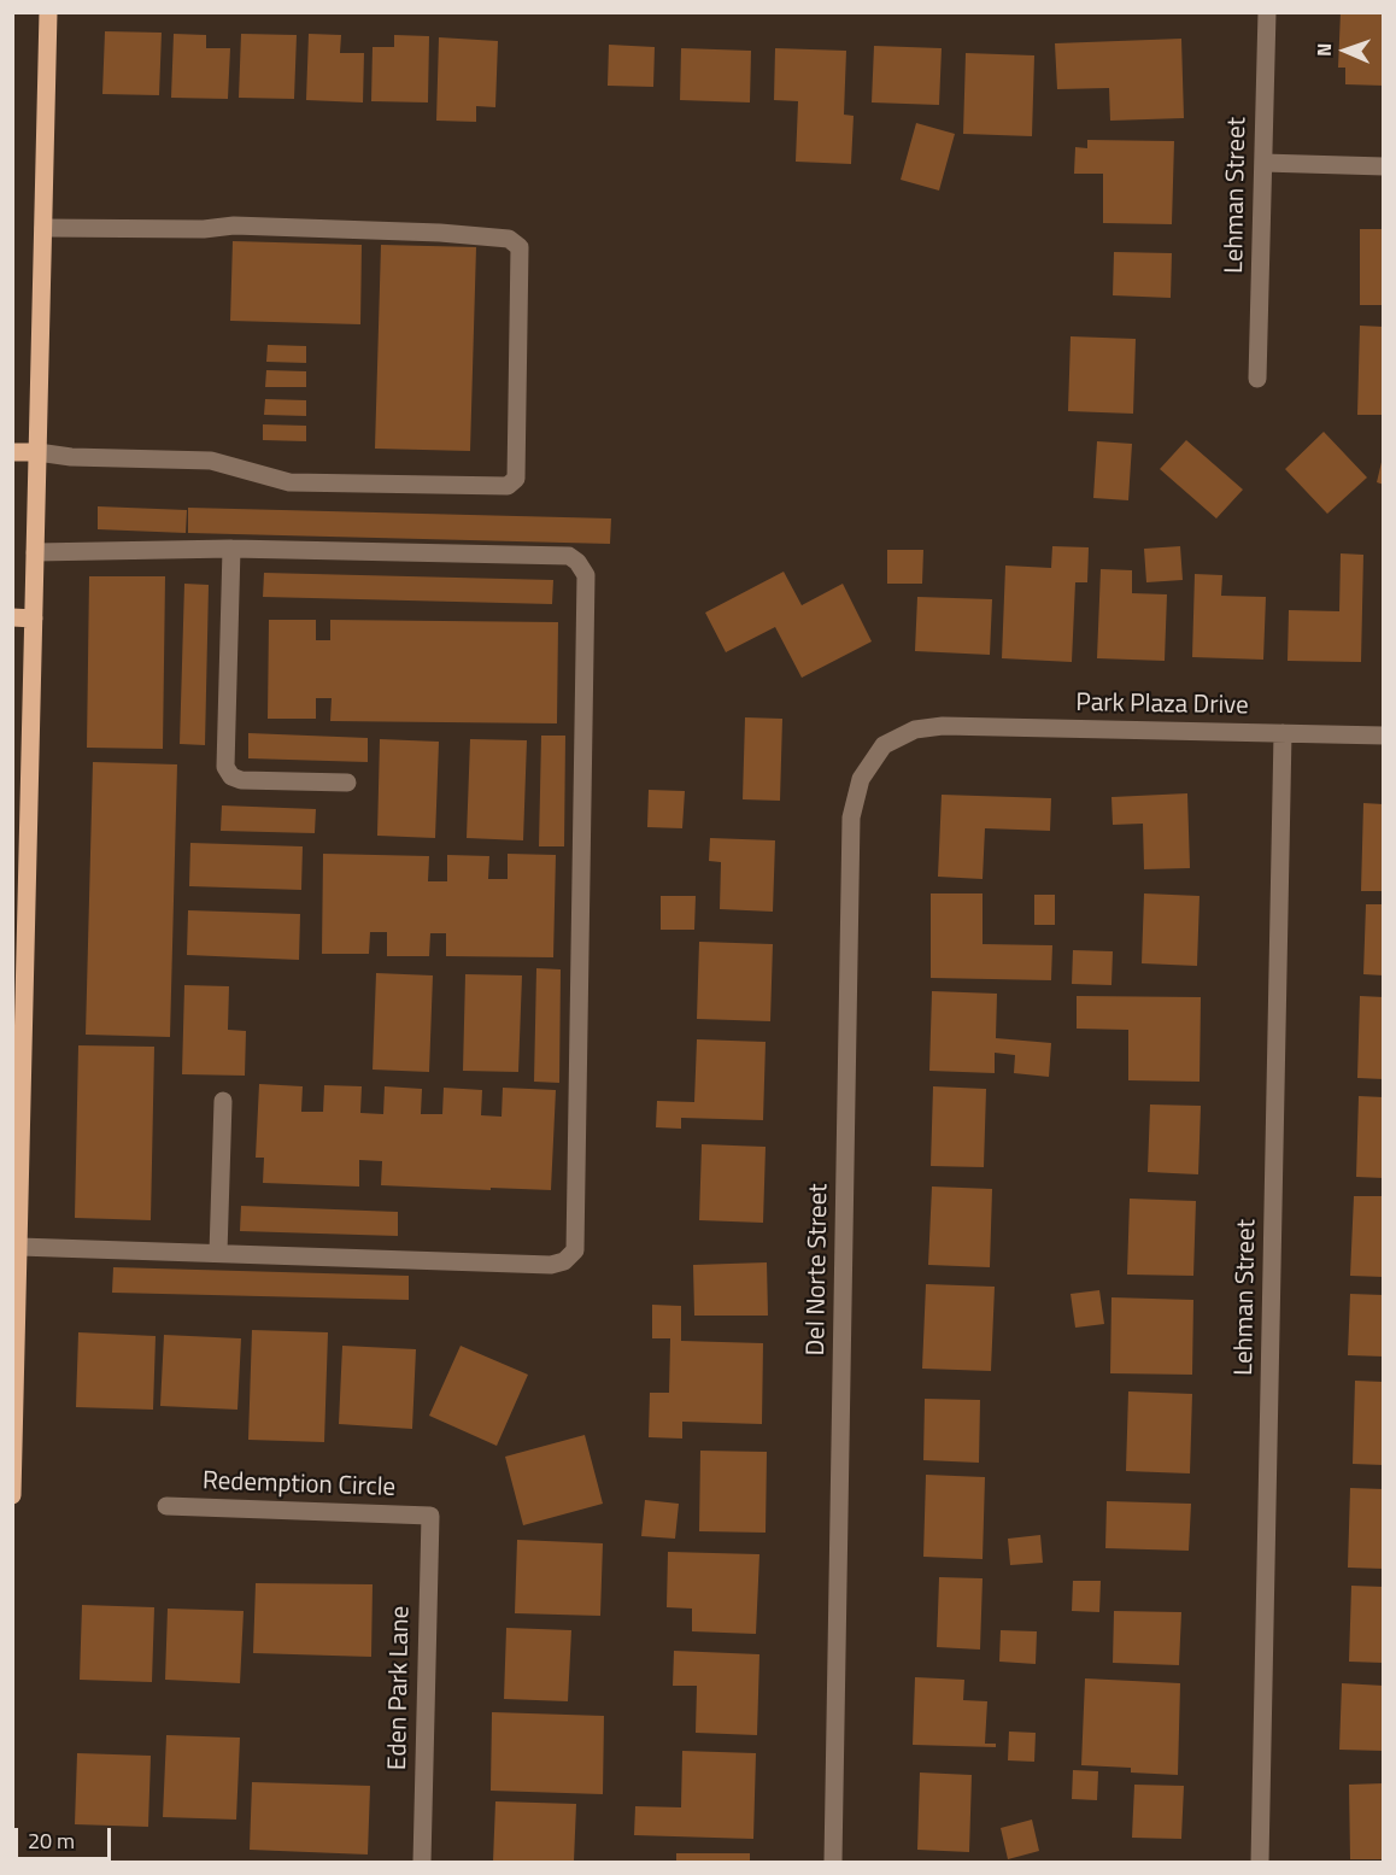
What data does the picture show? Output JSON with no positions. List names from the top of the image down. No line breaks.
{"streets":{"street":["Lehman Street","Park Plaza Drive","Del Norte Street","Redemption Circle","Eden Park Lane"]},"crossings":[["Lehman Street","Park Plaza Drive"],["Park Plaza Drive","Del Norte Street"],["Redemption Circle","Eden Park Lane"]],"scale_bar":"20 m","north":"left"}
